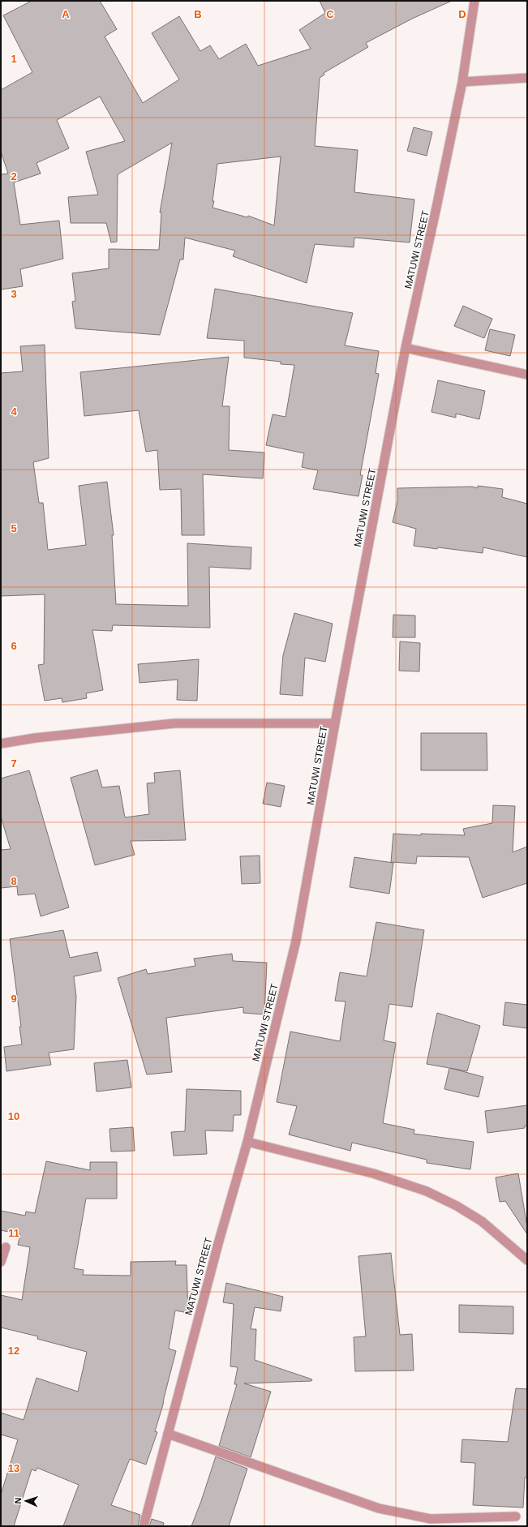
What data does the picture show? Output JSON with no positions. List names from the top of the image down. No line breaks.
{"streets":{"street":["MATUWI STREET"]},"north":"left","grid":{"columns":["A","B","C","D"],"rows":["1","2","3","4","5","6","7","8","9","10","11","12","13"]}}
